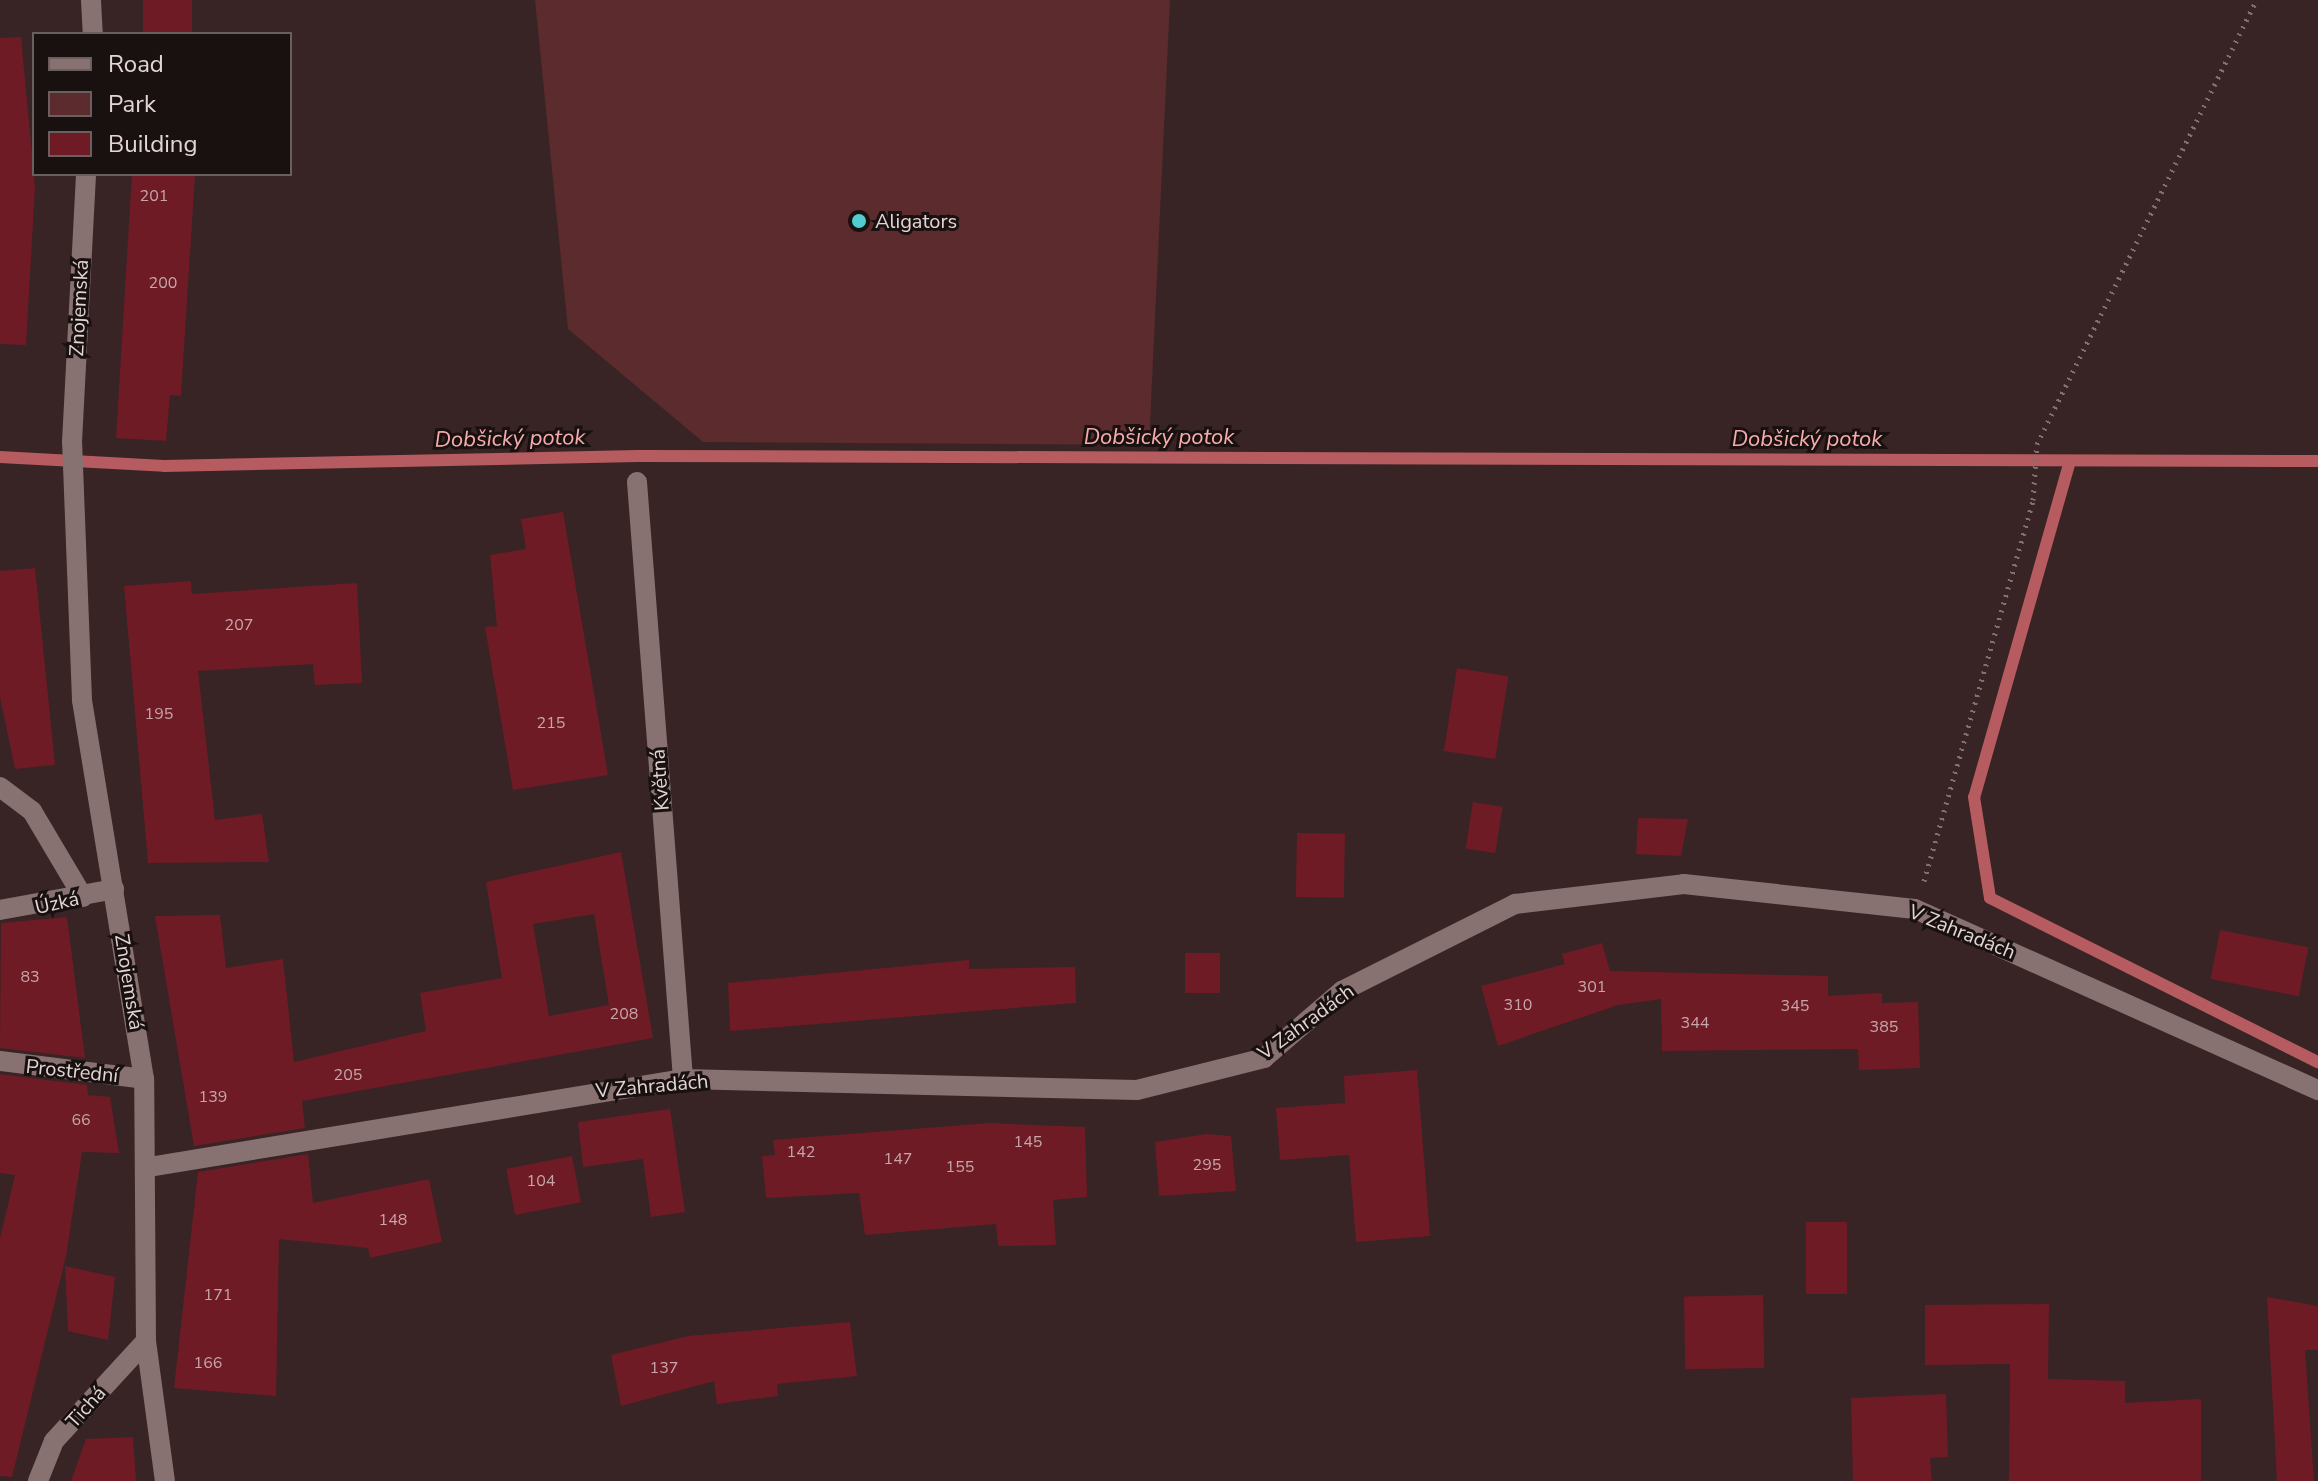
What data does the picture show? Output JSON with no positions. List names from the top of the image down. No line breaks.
{"streets":{"street":["Znojemská","Květná","Úzká","V Zahradách","Prostřední","Tichá"]},"crossings":[["Znojemská","Úzká"],["Znojemská","V Zahradách"],["Znojemská","Prostřední"],["Znojemská","Tichá"],["Květná","V Zahradách"]],"water":["Dobšický potok"],"places":["Aligators"],"house_numbers":["201","200","207","195","215","83","301","310","345","208","344","385","205","139","66","145","142","147","295","155","104","148","171","166","137"],"legend":["Road","Park","Building"]}
